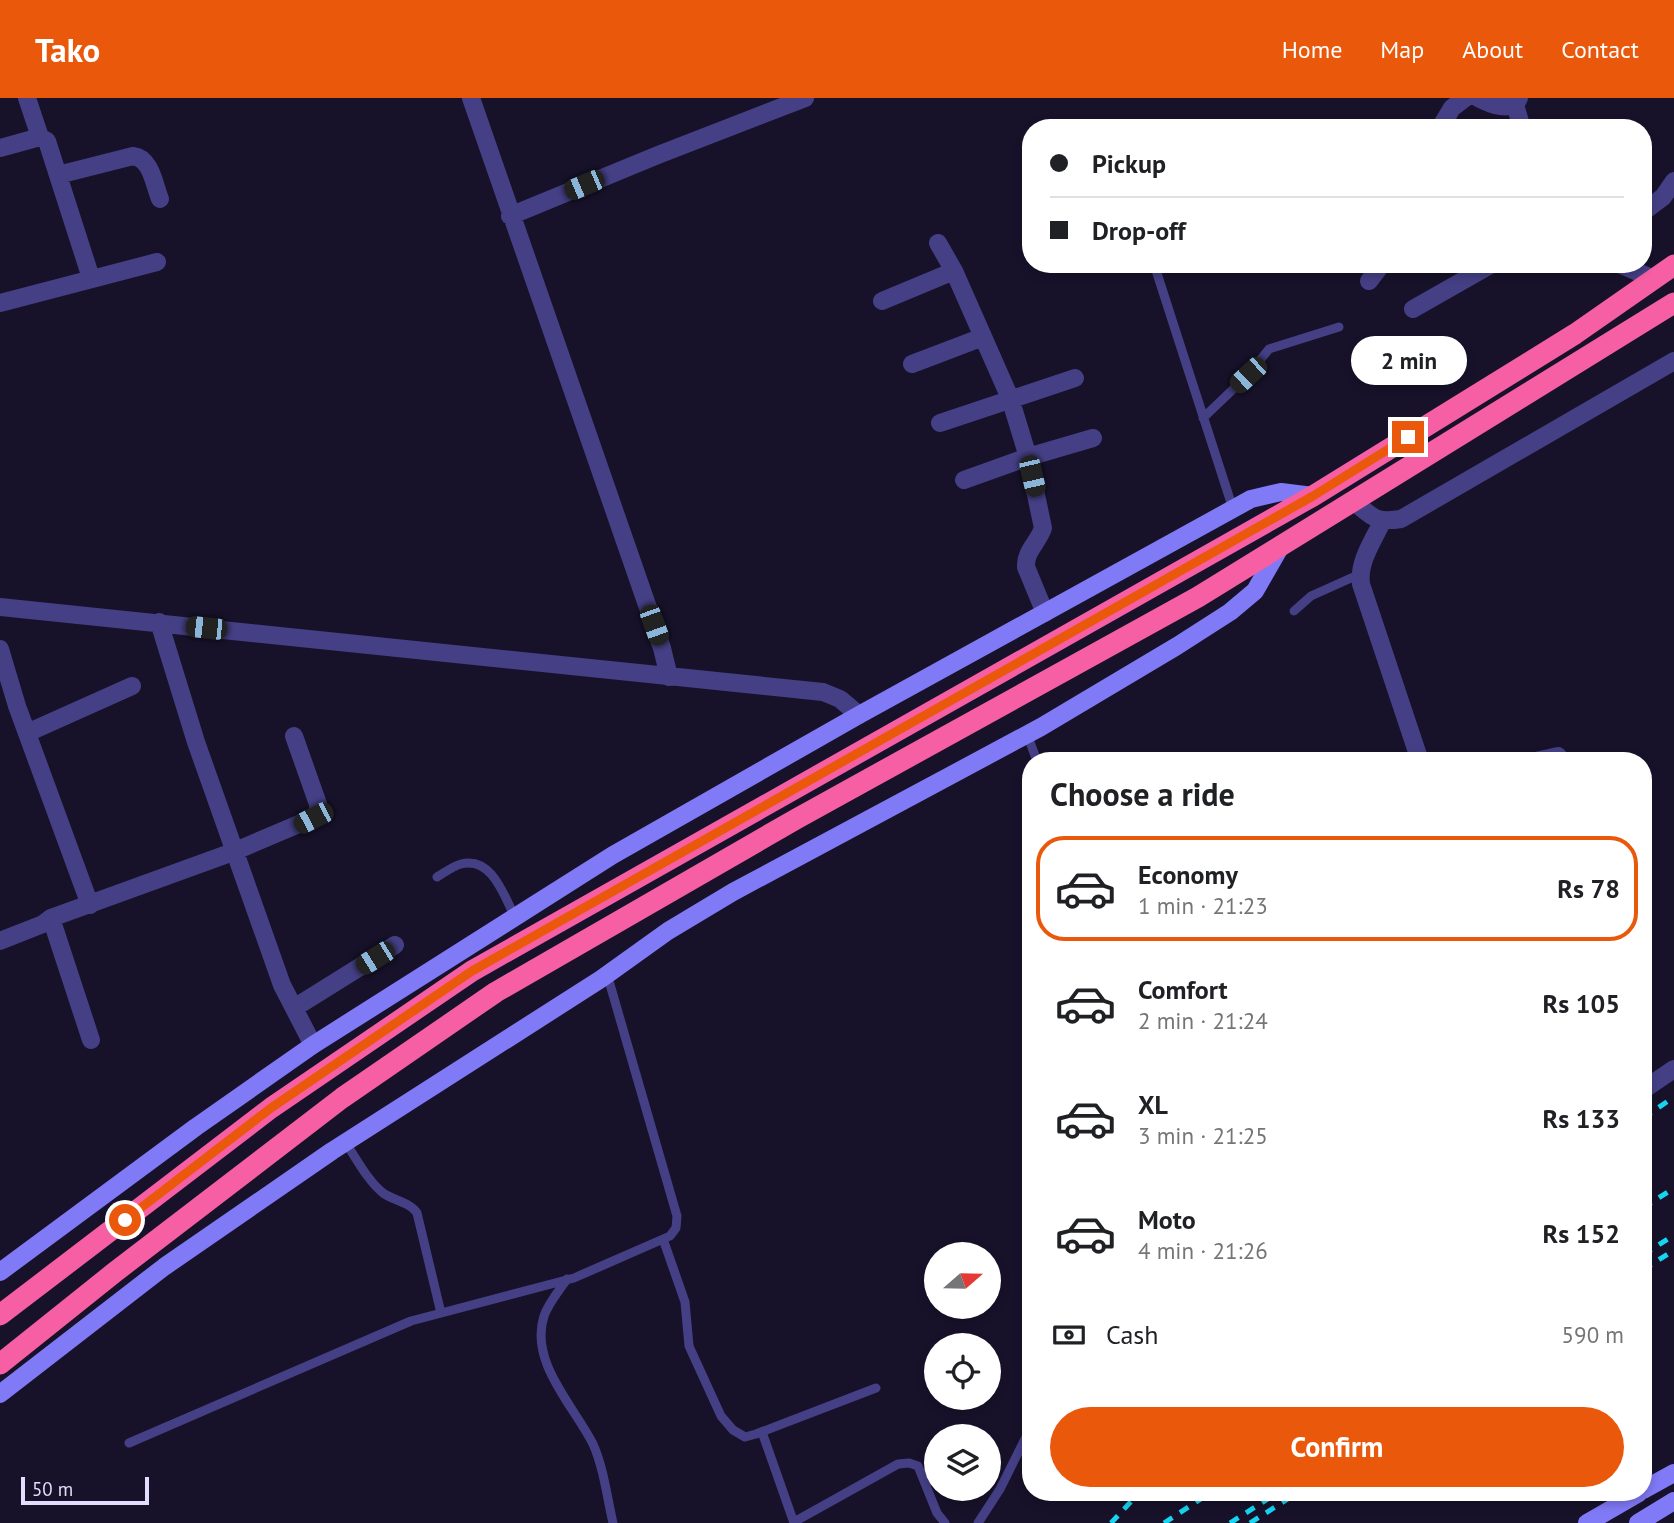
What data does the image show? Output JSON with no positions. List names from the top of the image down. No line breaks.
{"scale_bar":"50 m","north":"right","page":{"header":"Tako","nav":["Home","Map","About","Contact"],"banner":["Pickup","Drop-off"],"bubble":"2 min","heading":"Choose a ride","list":[{"name":"Economy","note":"1 min · 21:23","value":"Rs 78"},{"name":"Comfort","note":"2 min · 21:24","value":"Rs 105"},{"name":"XL","note":"3 min · 21:25","value":"Rs 133"},{"name":"Moto","note":"4 min · 21:26","value":"Rs 152"}],"pay":["Cash","590 m"],"buttons":"Confirm","scale":"50 m"}}
